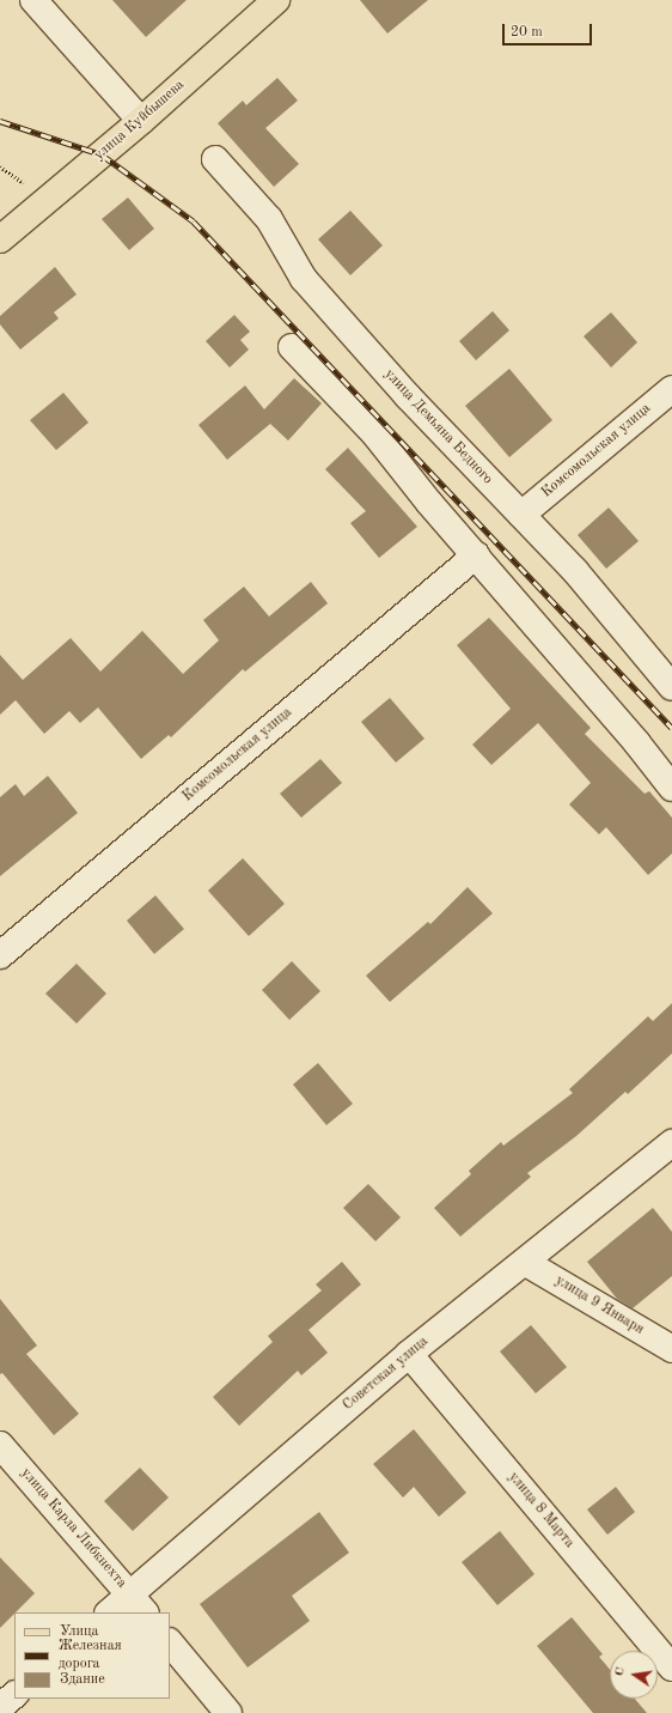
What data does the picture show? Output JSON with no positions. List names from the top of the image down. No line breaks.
{"streets":{"main road":["улица Куйбышева"],"street":["улица Демьяна Бедного","Комсомольская улица","улица 9 Января","Советская улица","улица 8 Марта","улица Карла Либкнехта"]},"crossings":[["улица Демьяна Бедного","Комсомольская улица"],["улица 9 Января","Советская улица"],["Советская улица","улица 8 Марта"],["Советская улица","улица Карла Либкнехта"]],"legend":["Улица","Железная дорога","Здание"],"scale_bar":"20 m","north":"left"}
